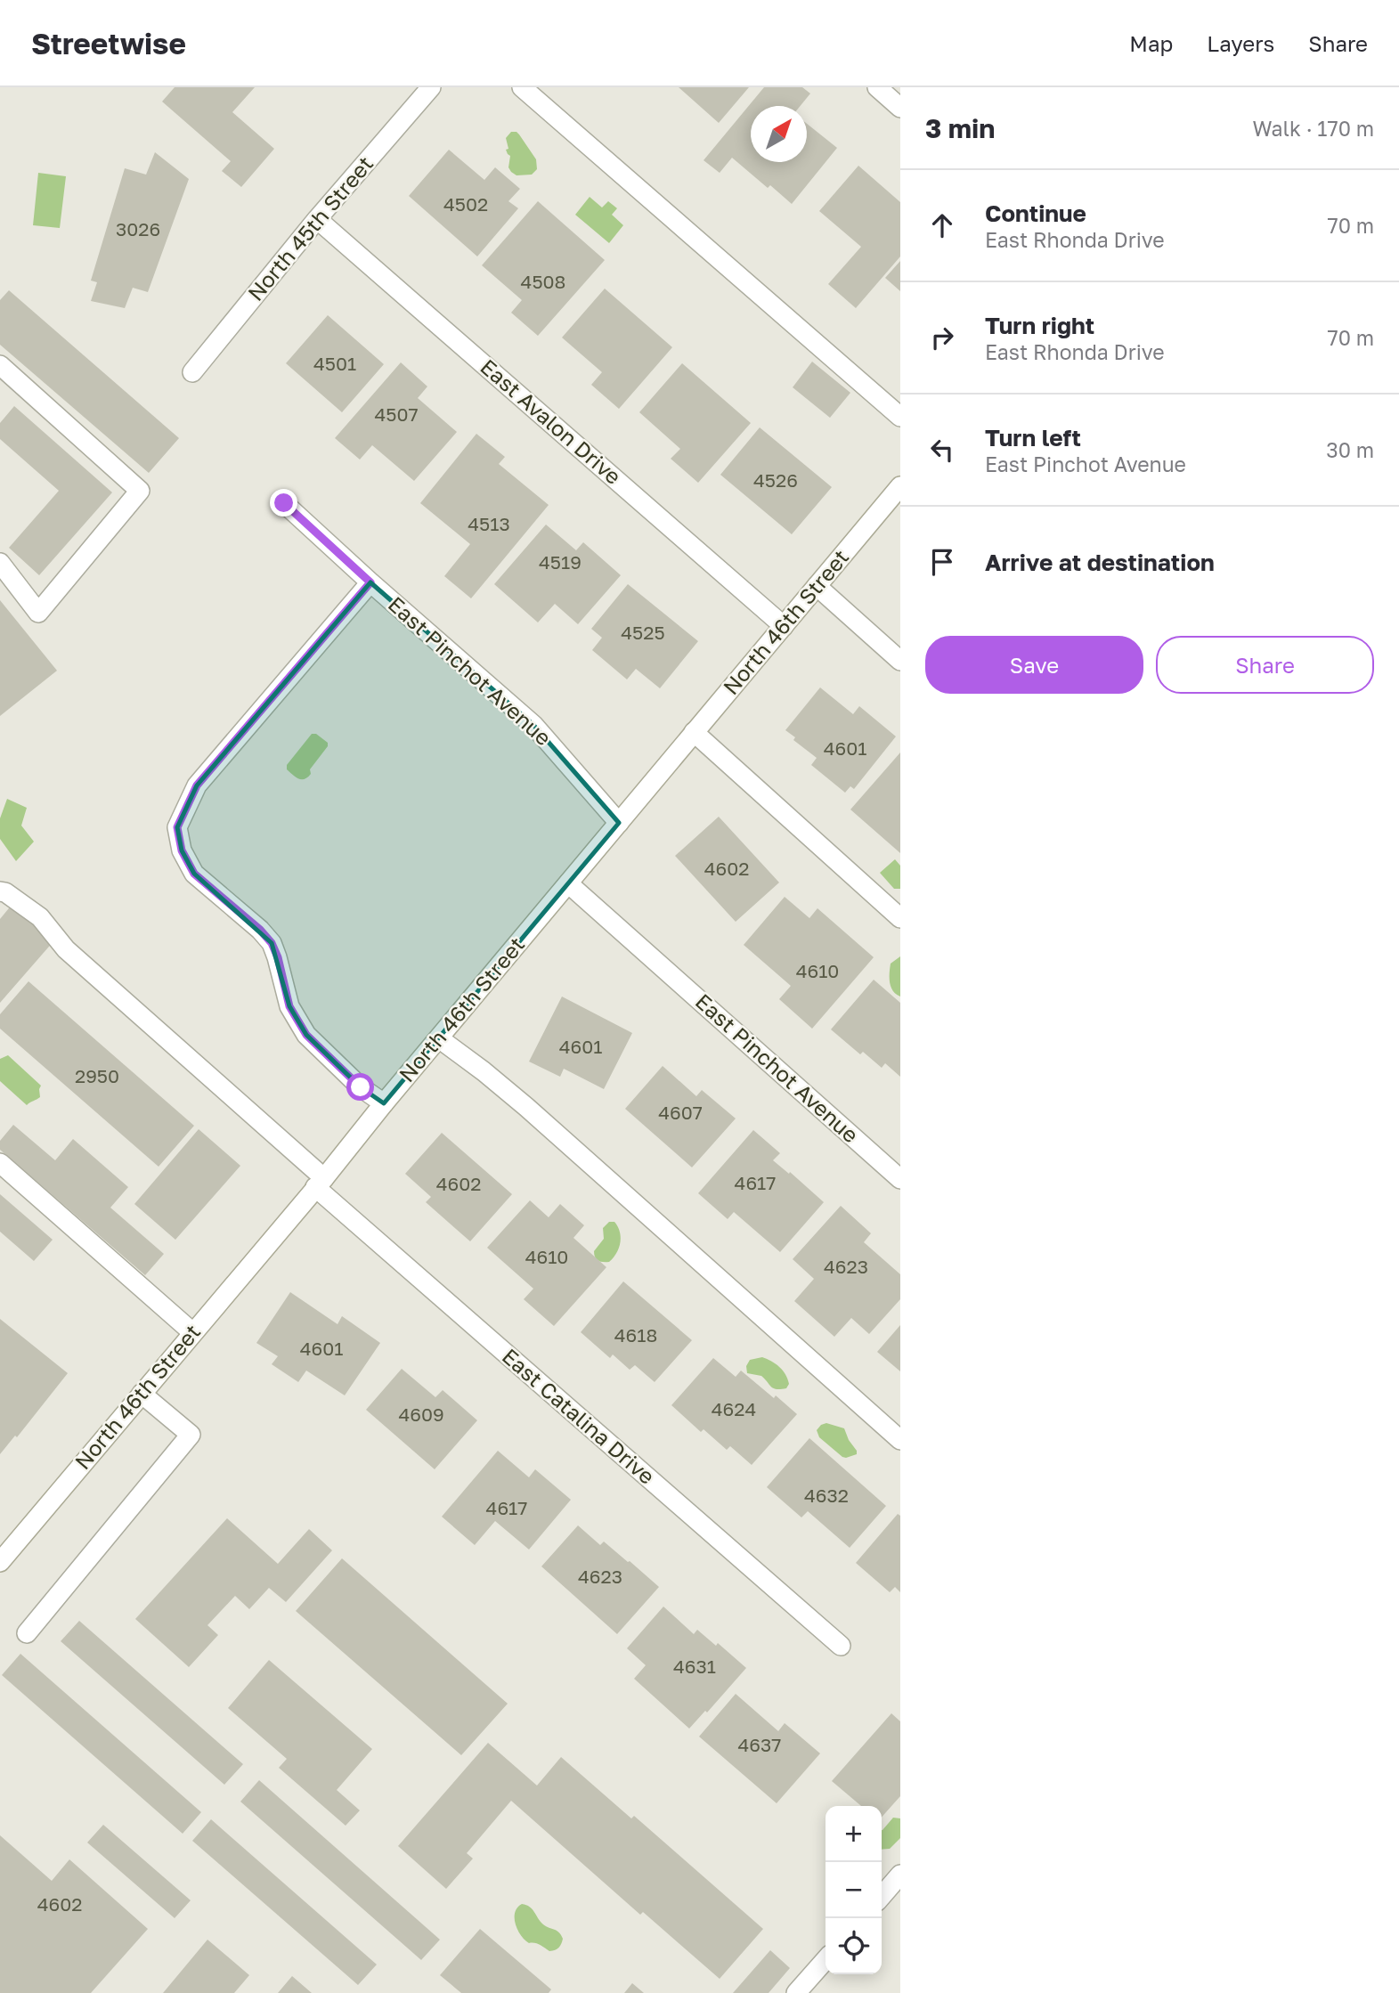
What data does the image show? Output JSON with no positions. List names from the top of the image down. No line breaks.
{"streets":{"street":["North 45th Street","East Avalon Drive","North 46th Street","East Pinchot Avenue","East Catalina Drive"]},"crossings":[["North 45th Street","East Avalon Drive"],["East Avalon Drive","North 46th Street"],["North 46th Street","East Pinchot Avenue"],["North 46th Street","East Catalina Drive"]],"house_numbers":["4502","3026","4508","4501","4507","4526","4513","4519","4525","4601","4602","4610","4601","2950","4607","4617","4602","4610","4623","4618","4601","4624","4609","4632","4617","4623","4631","4637","4602"],"north":"top right","page":{"header":"Streetwise","nav":["Map","Layers","Share"],"heading":["3 min","Walk · 170 m"],"list":[["Continue","East Rhonda Drive","70 m"],["Turn right","East Rhonda Drive","70 m"],["Turn left","East Pinchot Avenue","30 m"],"Arrive at destination"],"buttons":["Save","Share"],"map_buttons":["+","−"]}}
